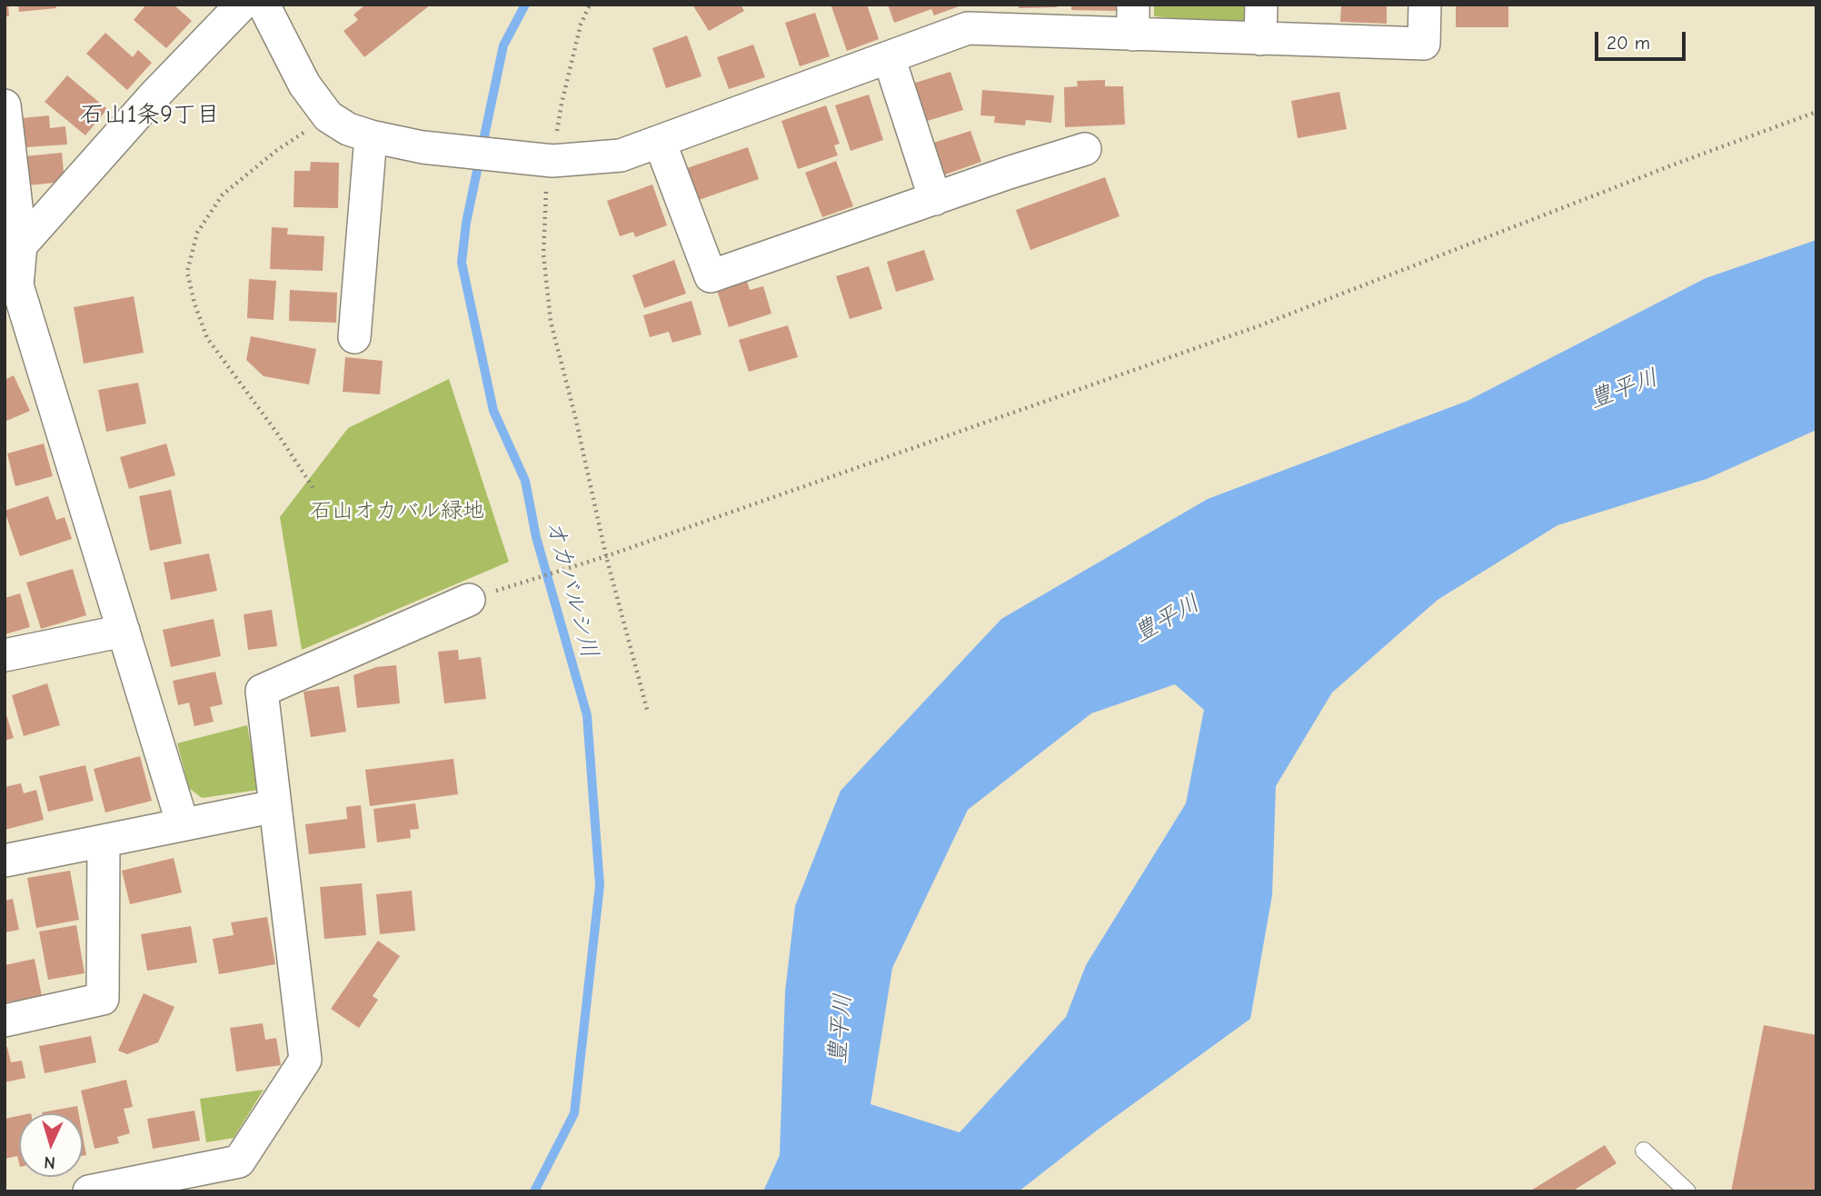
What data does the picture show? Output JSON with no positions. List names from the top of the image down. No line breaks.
{"districts":["石山1条9丁目"],"water":["豊平川","オカバルシ川"],"parks":["石山オカバル緑地"],"scale_bar":"20 m","north":"bottom"}
